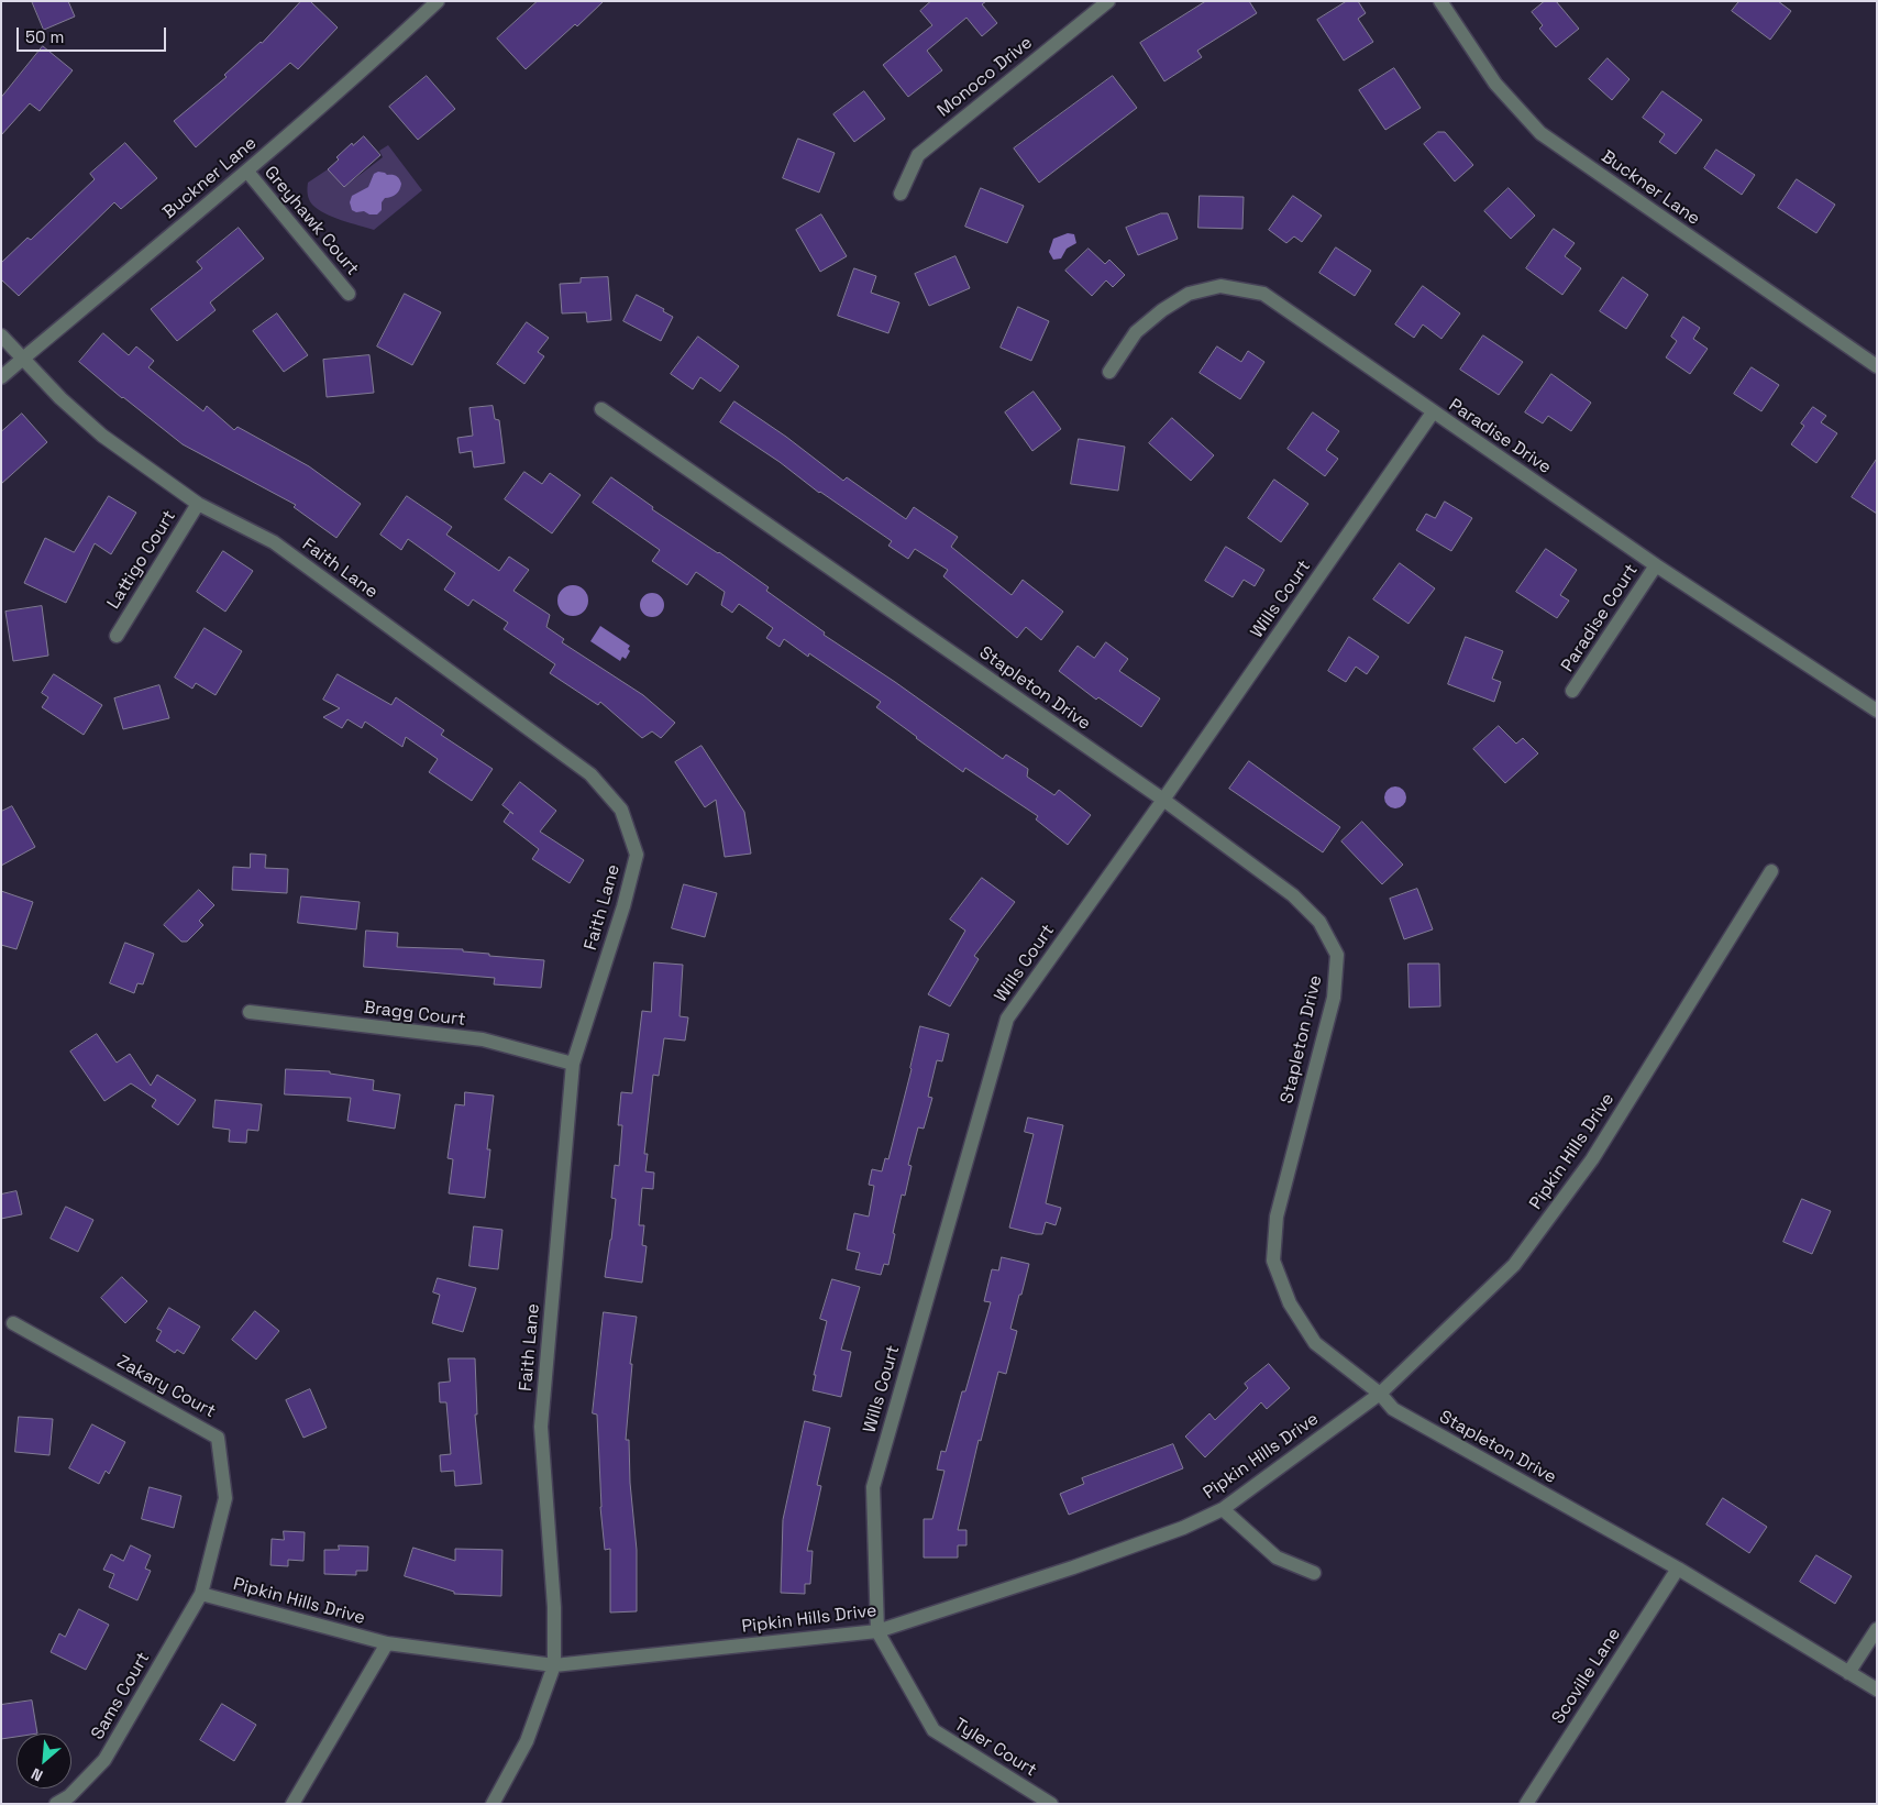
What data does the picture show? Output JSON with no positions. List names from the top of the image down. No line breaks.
{"streets":{"street":["Monoco Drive","Buckner Lane","Greyhawk Court","Paradise Drive","Lattigo Court","Faith Lane","Wills Court","Paradise Court","Stapleton Drive","Bragg Court","Pipkin Hills Drive","Zakary Court","Scoville Lane","Sams Court","Tyler Court"]},"crossings":[["Buckner Lane","Greyhawk Court"],["Buckner Lane","Faith Lane"],["Paradise Drive","Wills Court"],["Paradise Drive","Paradise Court"],["Lattigo Court","Faith Lane"],["Faith Lane","Bragg Court"],["Faith Lane","Pipkin Hills Drive"],["Wills Court","Stapleton Drive"],["Wills Court","Pipkin Hills Drive"],["Wills Court","Tyler Court"],["Stapleton Drive","Pipkin Hills Drive"],["Stapleton Drive","Scoville Lane"],["Pipkin Hills Drive","Zakary Court"],["Pipkin Hills Drive","Sams Court"],["Pipkin Hills Drive","Tyler Court"],["Zakary Court","Sams Court"]],"scale_bar":"50 m","north":"bottom left"}
